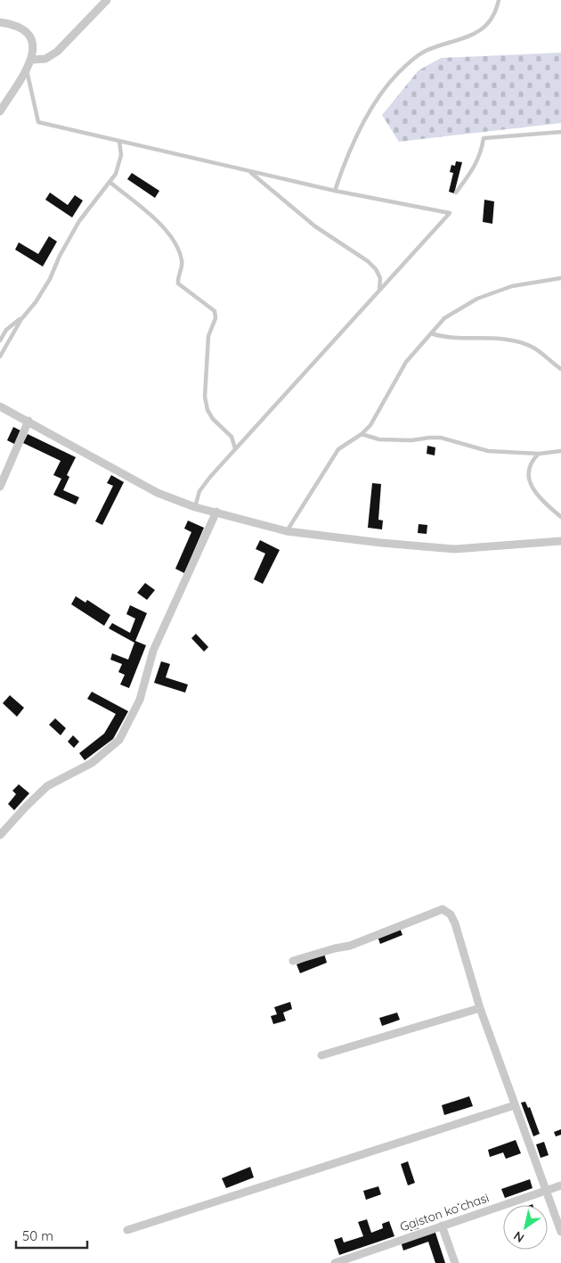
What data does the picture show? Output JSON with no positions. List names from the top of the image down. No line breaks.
{"streets":{"street":["Gaiston koʻchasi"]},"scale_bar":"50 m","north":"bottom left"}
